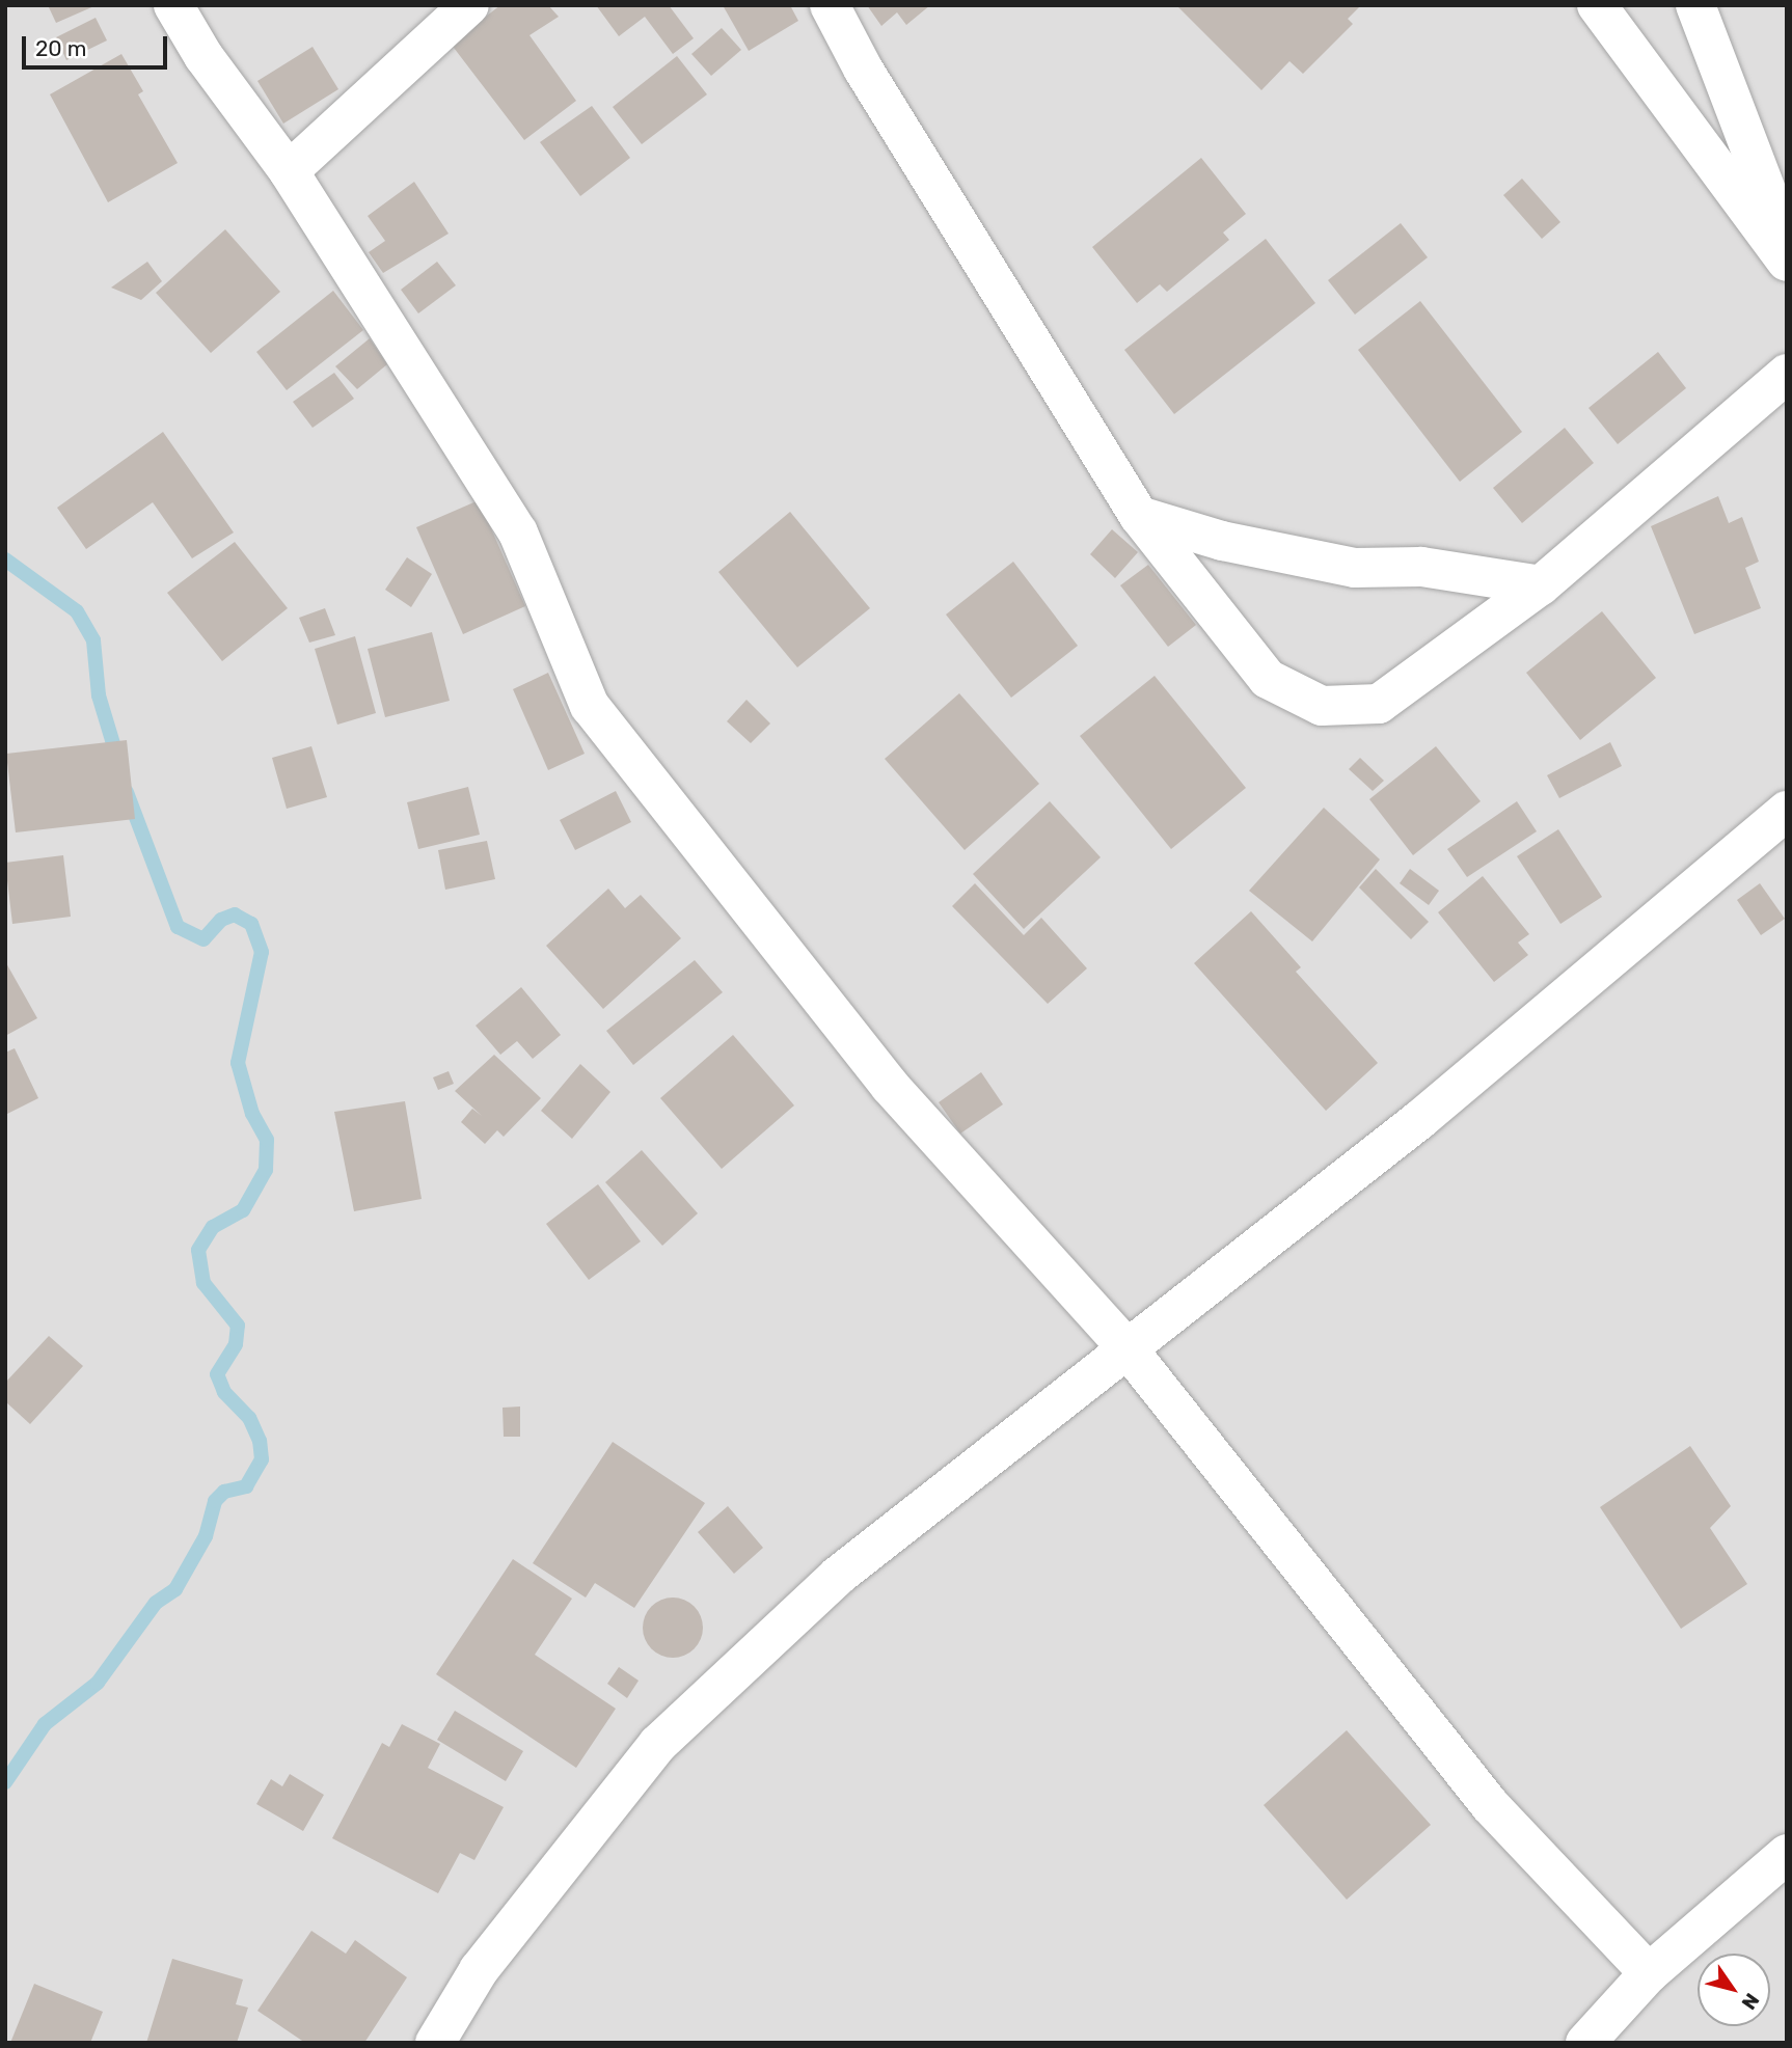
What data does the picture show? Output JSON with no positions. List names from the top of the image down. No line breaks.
{"scale_bar":"20 m","north":"bottom right"}
